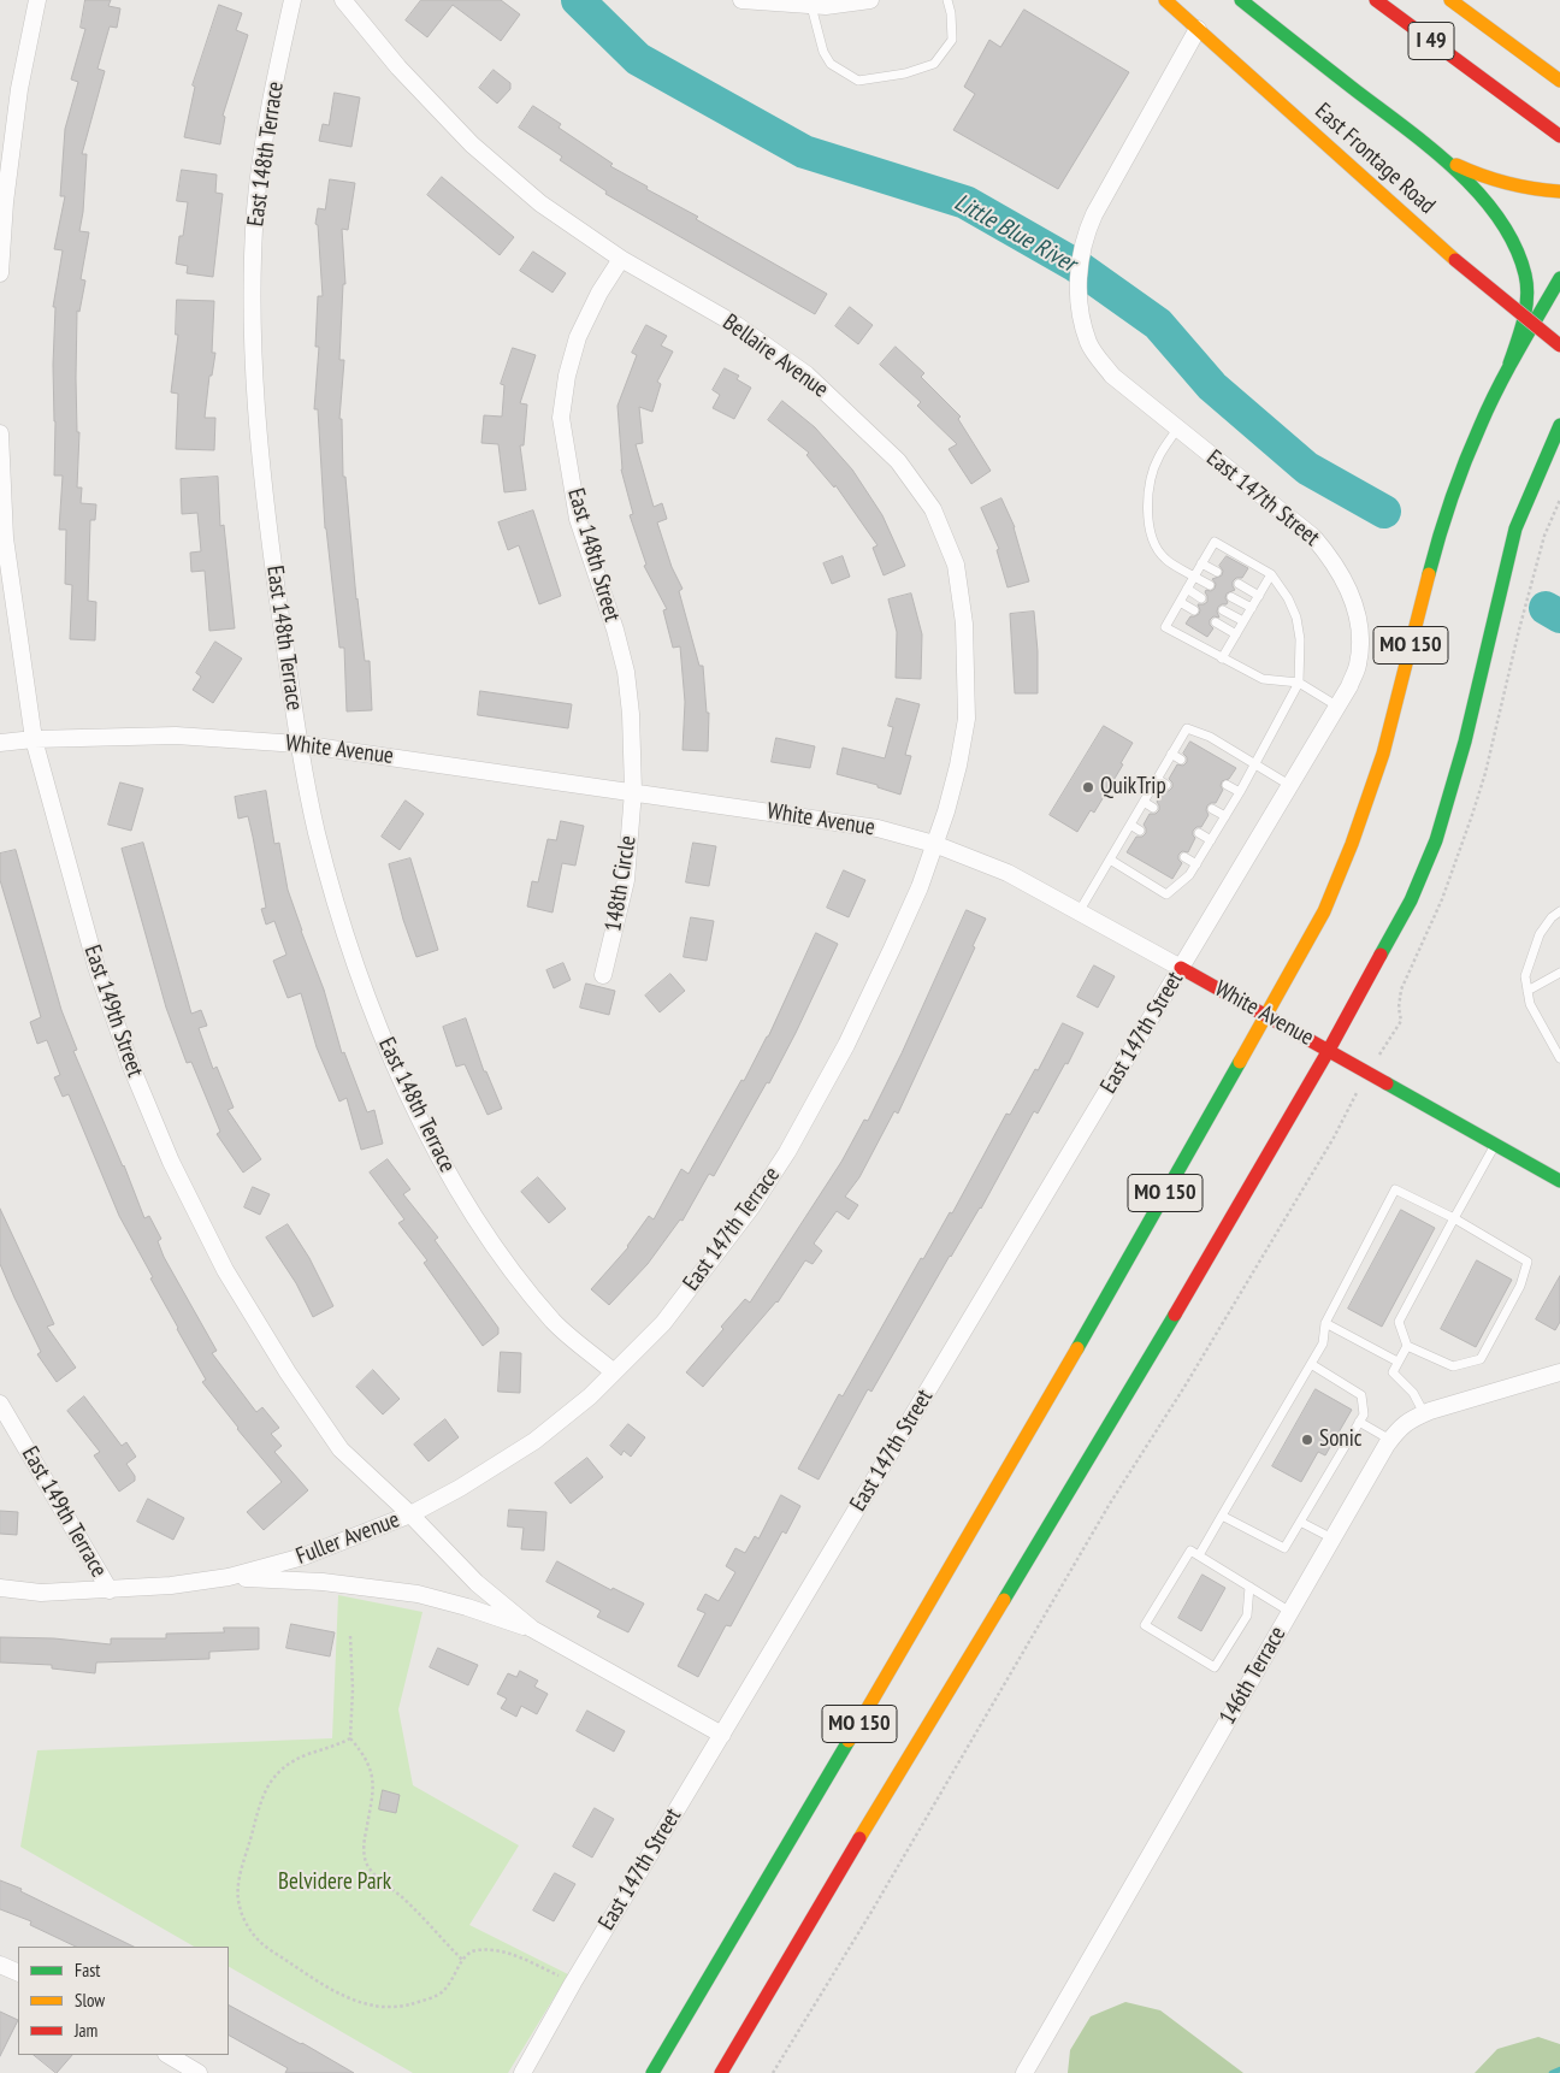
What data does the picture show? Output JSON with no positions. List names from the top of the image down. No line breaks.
{"streets":{"main road":["I 49","East Frontage Road","MO 150","White Avenue"],"street":["East 148th Terrace","Bellaire Avenue","East 147th Street","East 148th Street","148th Circle","East 149th Street","East 147th Terrace","East 149th Terrace","Fuller Avenue","146th Terrace"]},"crossings":[["East 148th Terrace","White Avenue"],["East 148th Terrace","East 147th Terrace"],["East Frontage Road","East 147th Street"],["Bellaire Avenue","East 148th Street"],["Bellaire Avenue","White Avenue"],["Bellaire Avenue","East 147th Terrace"],["East 147th Street","White Avenue"],["East 147th Street","Fuller Avenue"],["East 148th Street","White Avenue"],["East 148th Street","148th Circle"],["MO 150","White Avenue"],["White Avenue","148th Circle"],["White Avenue","East 149th Street"],["White Avenue","East 147th Terrace"],["East 149th Street","East 147th Terrace"],["East 149th Street","Fuller Avenue"],["East 147th Terrace","Fuller Avenue"],["East 149th Terrace","Fuller Avenue"]],"water":["Little Blue River"],"parks":["Belvidere Park"],"places":["QuikTrip","Sonic"],"legend":["Fast","Slow","Jam"]}
